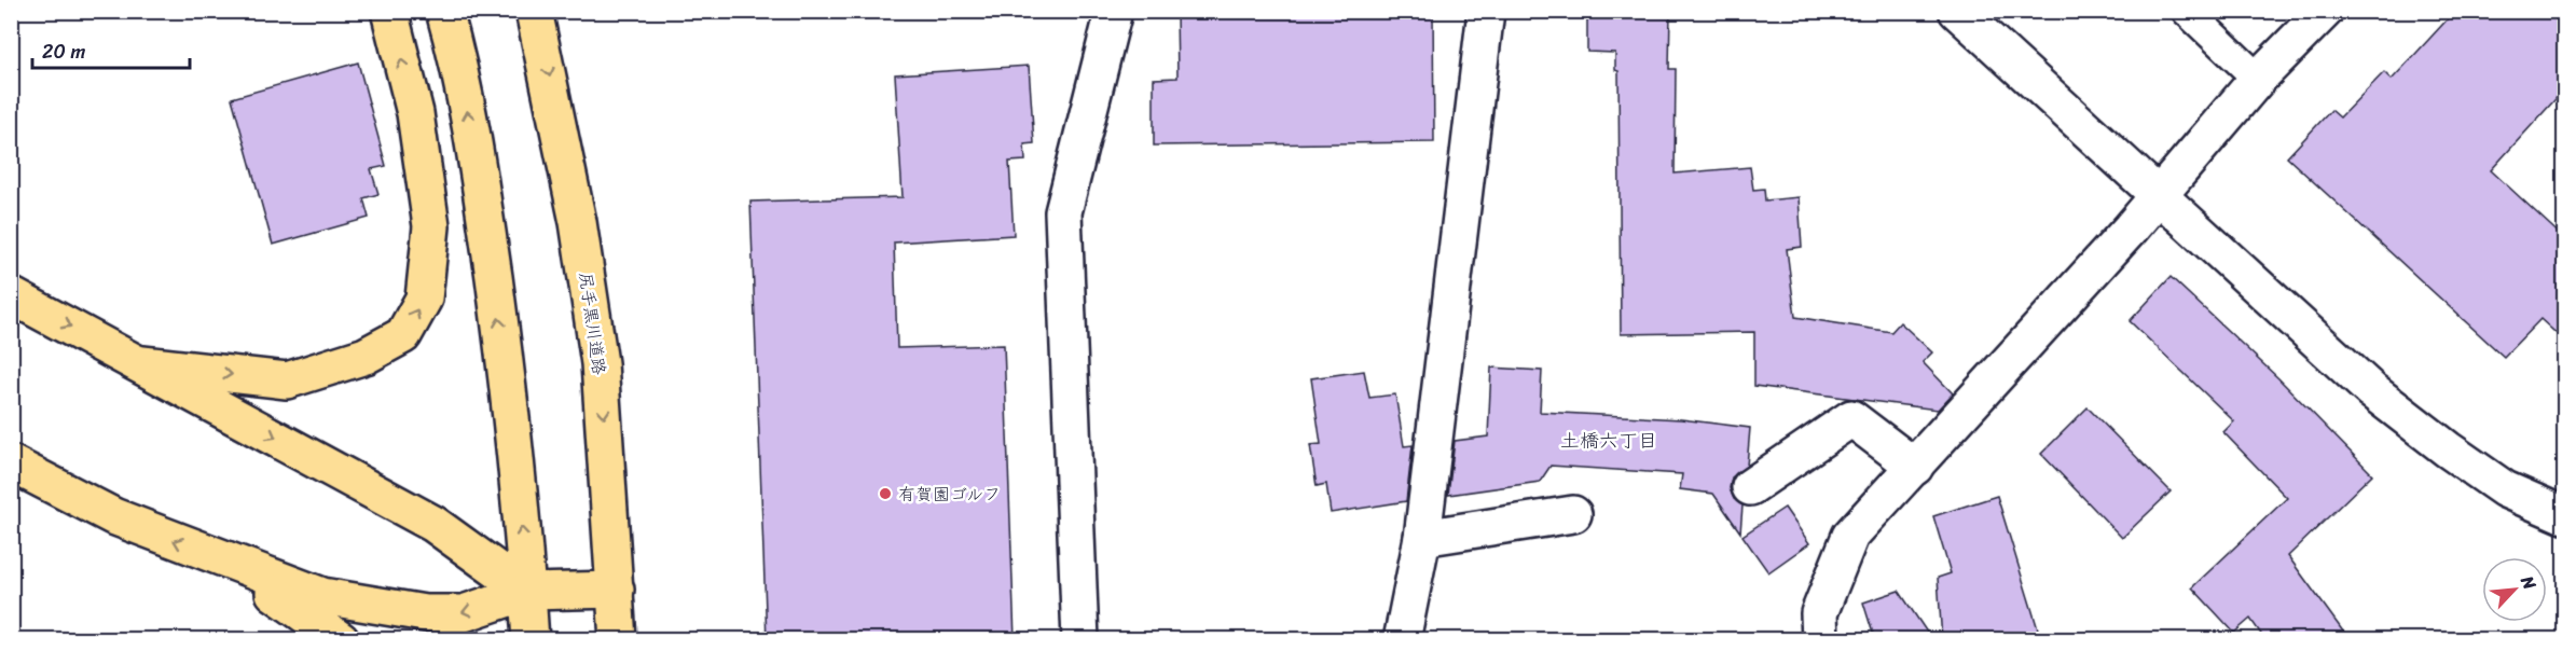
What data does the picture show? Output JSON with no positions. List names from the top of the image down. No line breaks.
{"streets":{"main road":["尻手黒川道路"]},"districts":["土橋六丁目"],"places":["有賀園ゴルフ"],"scale_bar":"20 m","north":"top right"}
